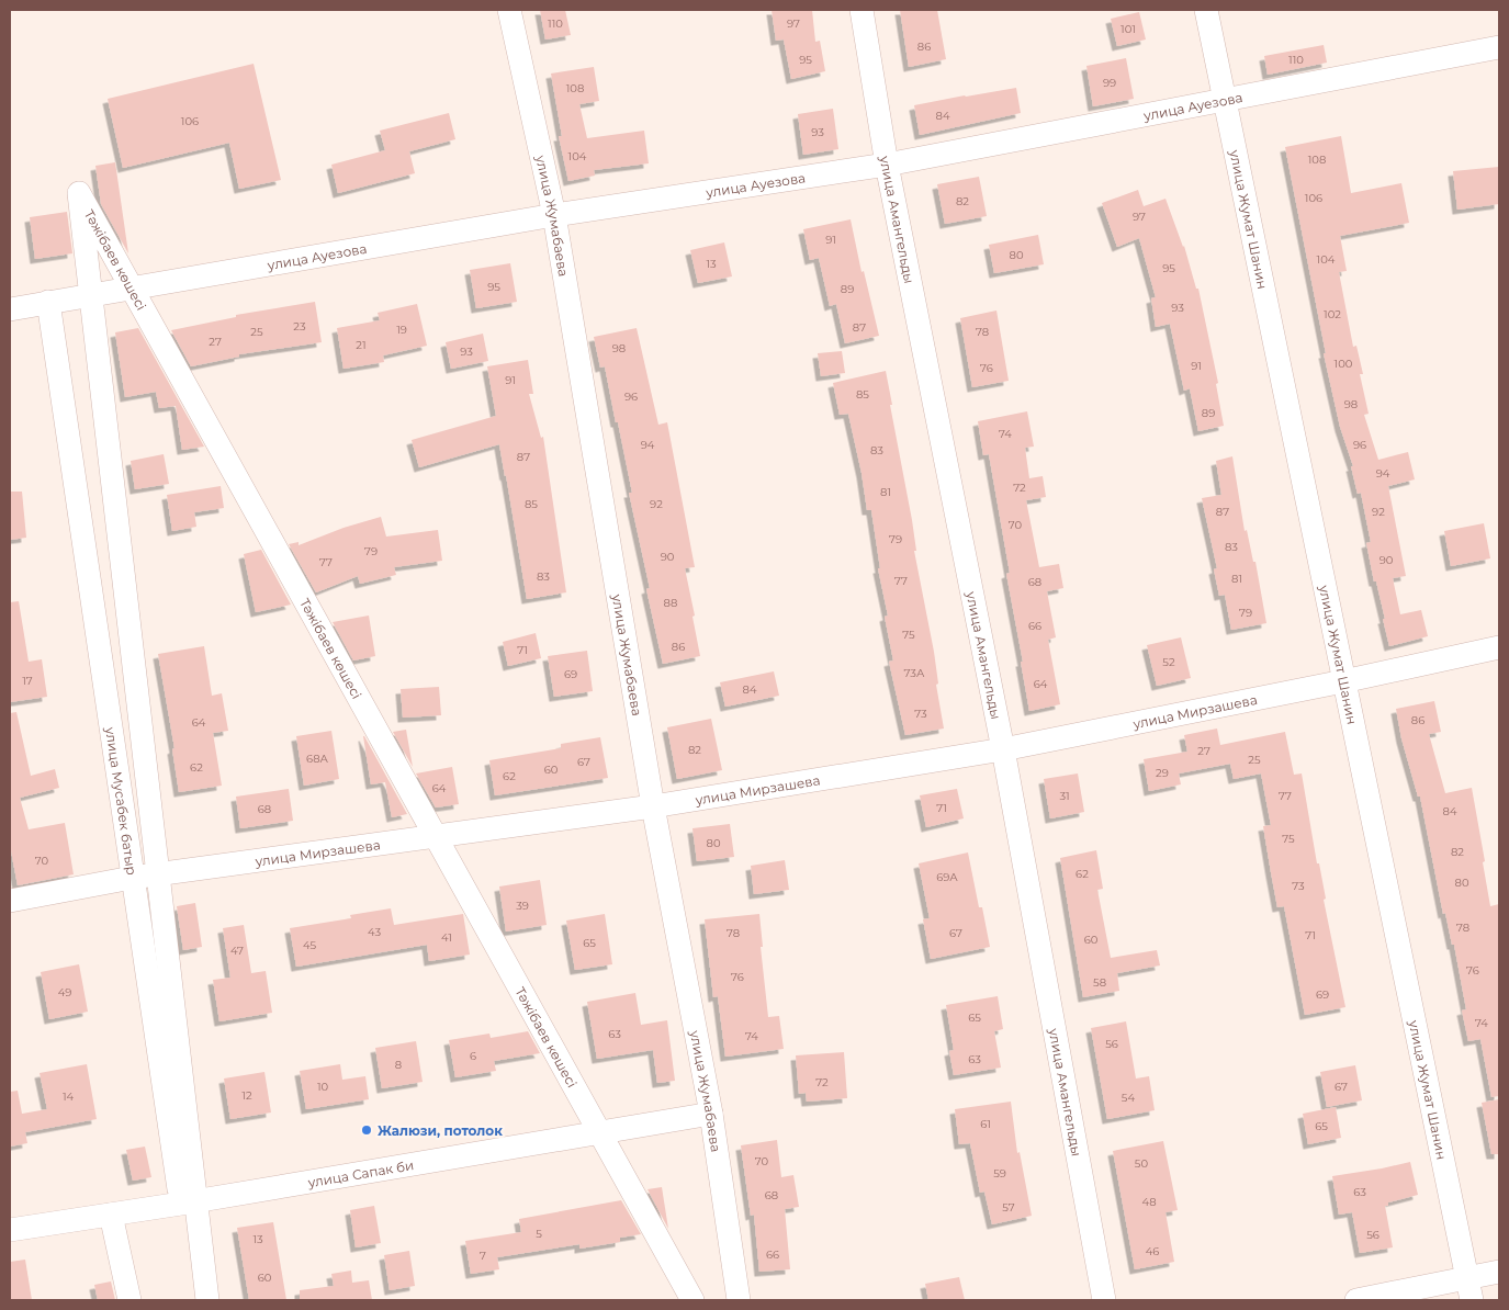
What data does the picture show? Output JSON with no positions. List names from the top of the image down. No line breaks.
{"streets":{"street":["улица Ауезова","улица Жумабаева","улица Амангельды","улица Жумат Шанин","Тәжібаев көшесі","улица Мирзашева","улица Мусабек батыр","улица Сапак би"]},"crossings":[["улица Ауезова","улица Жумабаева"],["улица Ауезова","улица Амангельды"],["улица Ауезова","улица Жумат Шанин"],["улица Ауезова","улица Мусабек батыр"],["улица Жумабаева","улица Мирзашева"],["улица Жумабаева","улица Сапак би"],["улица Амангельды","улица Мирзашева"],["улица Жумат Шанин","улица Мирзашева"],["улица Мирзашева","улица Мусабек батыр"],["улица Мусабек батыр","улица Сапак би"]],"places":["Жалюзи, потолок"],"house_numbers":["110","97","101","86","95","110","99","108","84","106","93","104","108","106","82","97","91","80","104","13","95","95","89","93","102","23","87","19","25","78","27","21","98","93","100","91","76","91","85","96","98","89","74","94","96","83","87","94","72","81","85","92","87","92","70","79","83","79","90","90","77","83","81","77","68","88","79","66","75","86","71","52","73А","69","17","64","84","73","86","64","82","27","68А","25","67","62","60","29","62","64","31","77","71","68","84","75","80","82","70","62","69А","80","73","39","78","43","78","67","71","41","60","65","45","47","76","76","58","49","69","65","74","63","74","56","6","63","8","72","10","67","12","14","54","61","65","70","50","59","63","68","48","57","5","56","13","46","66","7","60"]}
